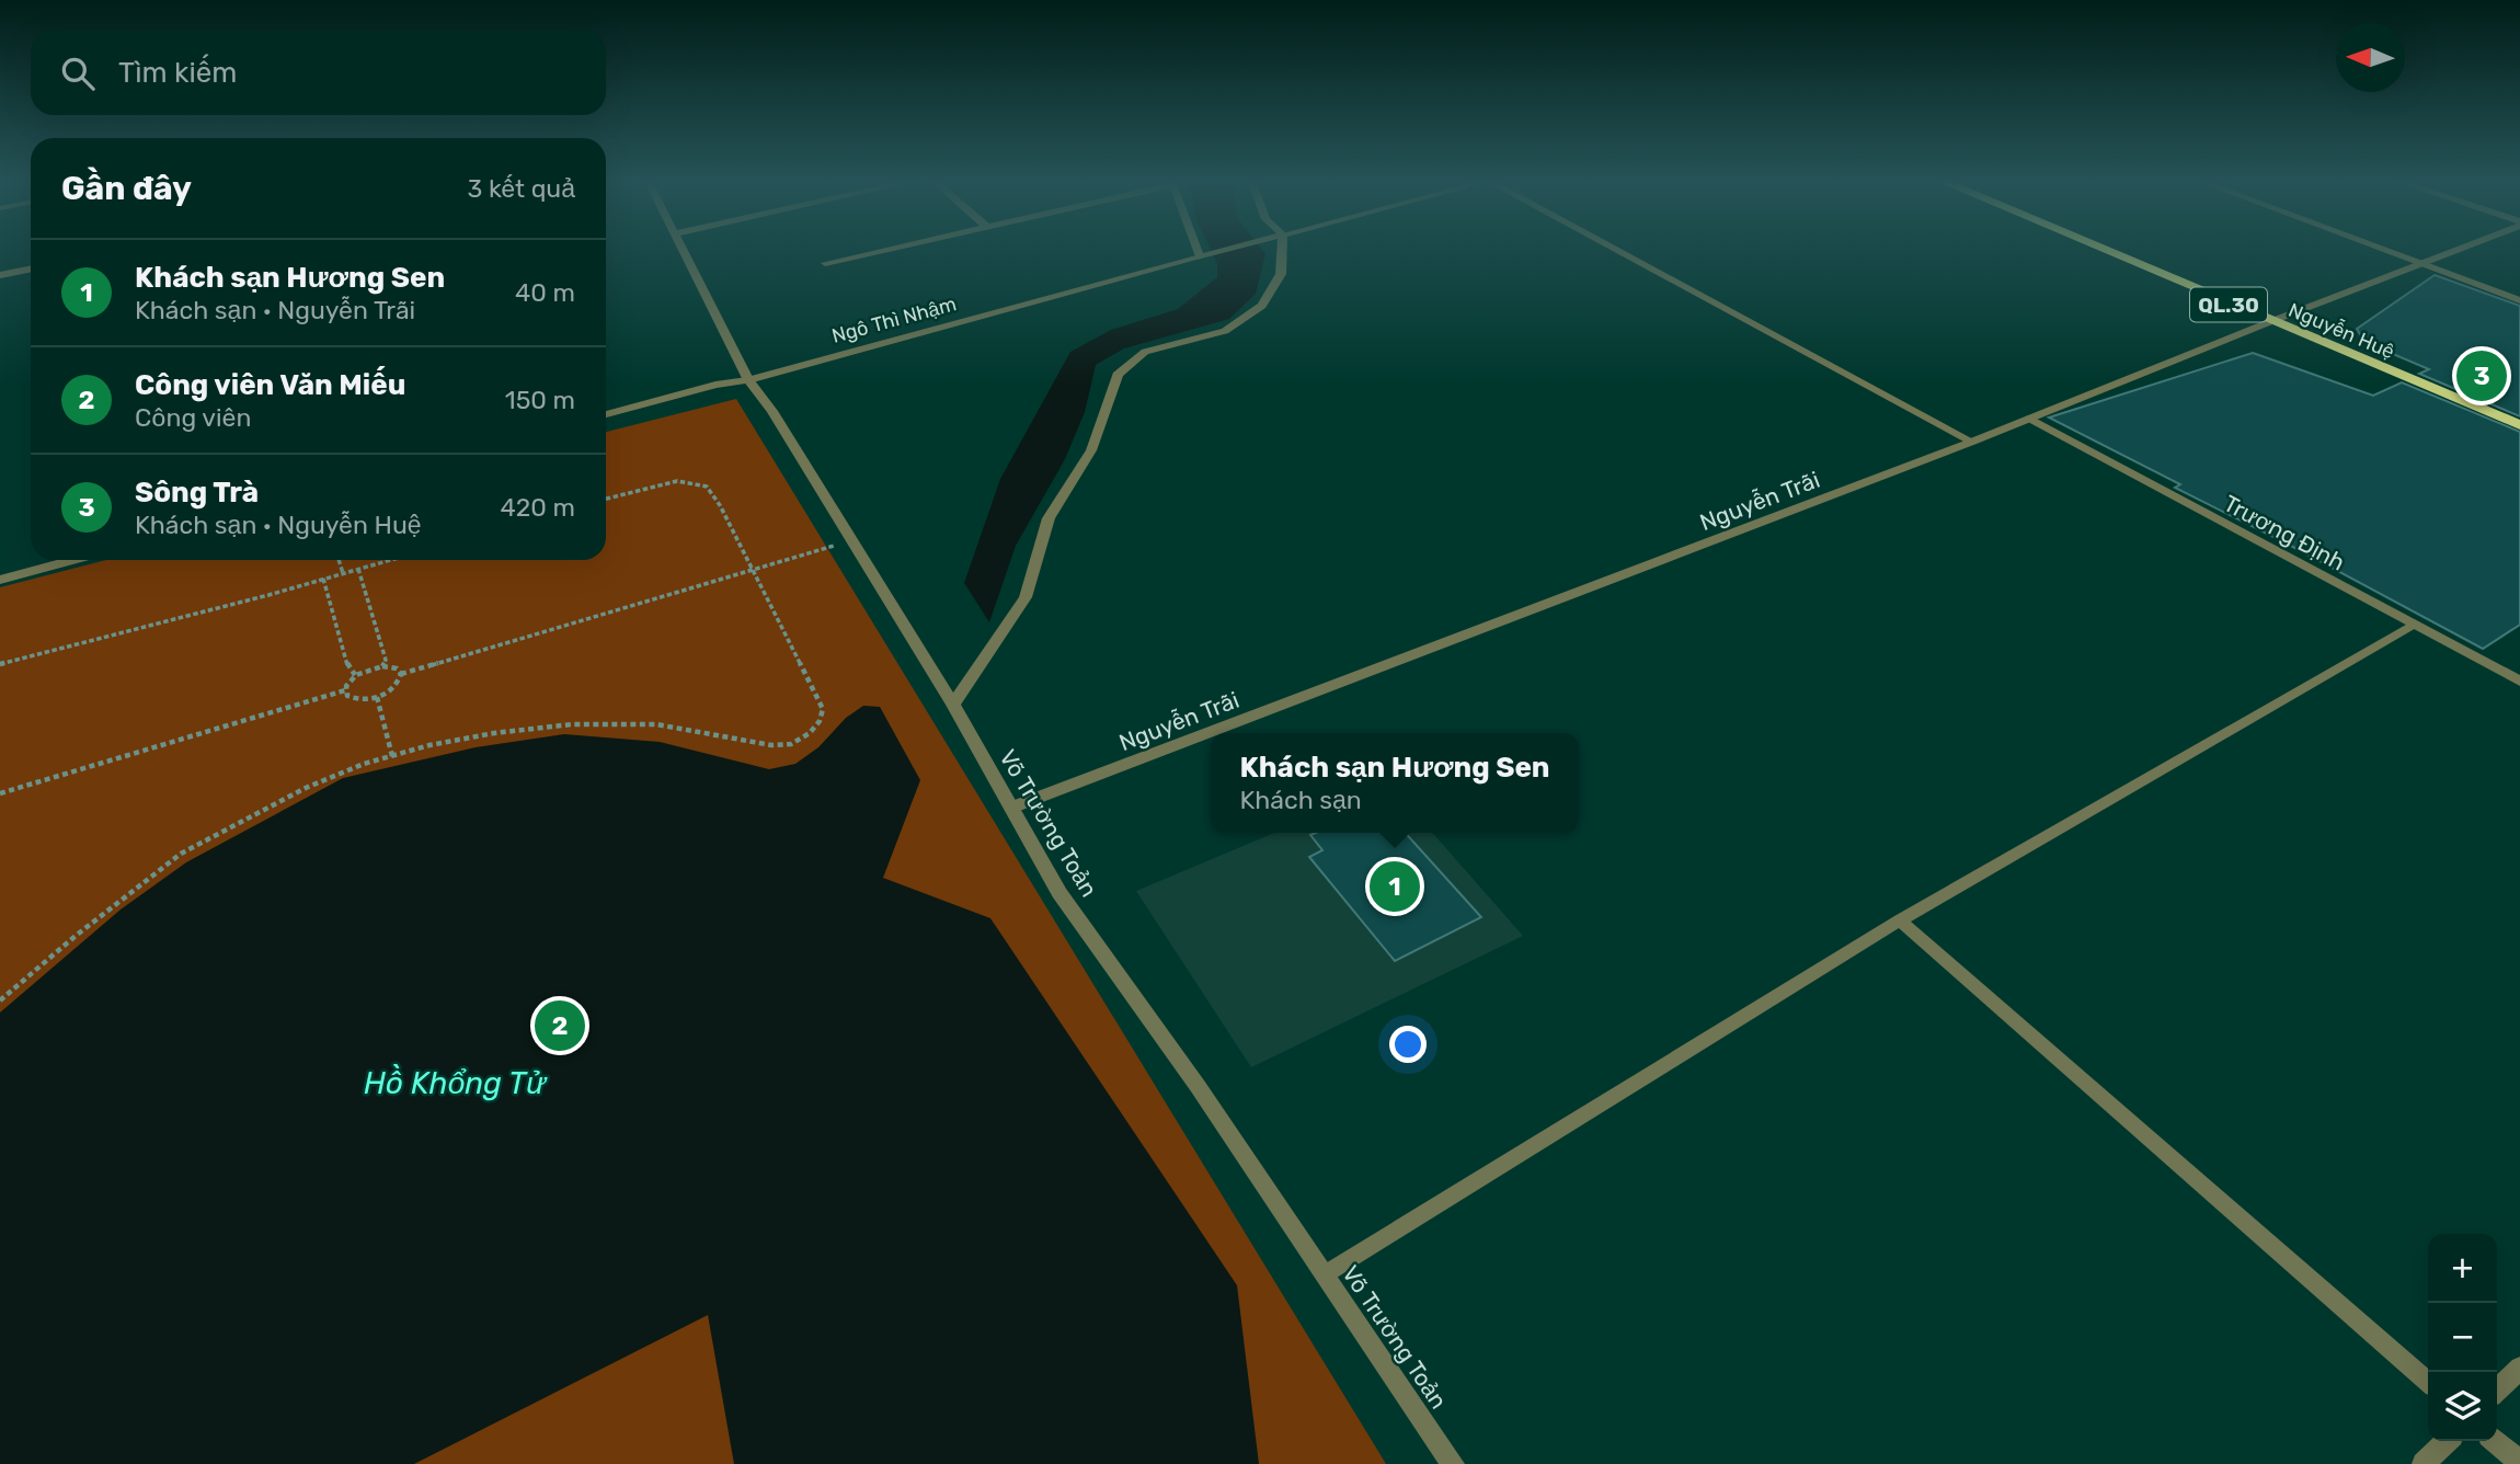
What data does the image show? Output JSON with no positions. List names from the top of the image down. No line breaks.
{"streets":{"highway":["QL.30","Nguyễn Huệ"],"street":["Ngô Thì Nhậm","Nguyễn Trãi","Trương Định","Võ Trường Toản"]},"crossings":[["Ngô Thì Nhậm","Võ Trường Toản"],["Nguyễn Huệ","Nguyễn Trãi"],["Nguyễn Trãi","Trương Định"],["Nguyễn Trãi","Võ Trường Toản"]],"water":["Hồ Khổng Tử"],"north":"left","page":{"search":"Tìm kiếm","heading":["Gần đây","3 kết quả"],"list":[{"mark":"1","name":"Khách sạn Hương Sen","note":"Khách sạn · Nguyễn Trãi","value":"40 m"},{"mark":"2","name":"Công viên Văn Miếu","note":"Công viên","value":"150 m"},{"mark":"3","name":"Sông Trà","note":"Khách sạn · Nguyễn Huệ","value":"420 m"}],"pins":["3","1","2"],"popup":["Khách sạn Hương Sen","Khách sạn"],"map_buttons":["+","−"]}}
